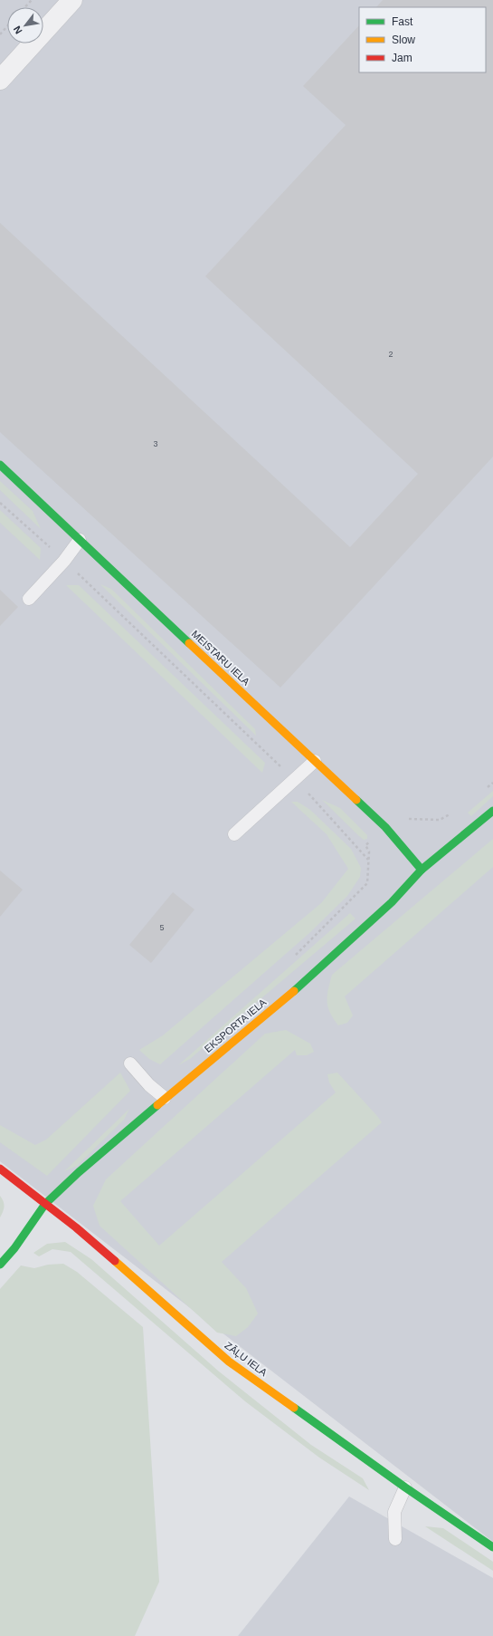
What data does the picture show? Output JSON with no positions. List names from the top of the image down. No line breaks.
{"streets":{"street":["MEISTARU IELA","EKSPORTA IELA","ZĀĻU IELA"]},"crossings":[["MEISTARU IELA","EKSPORTA IELA"],["EKSPORTA IELA","ZĀĻU IELA"]],"house_numbers":["2","3","5"],"legend":["Fast","Slow","Jam"],"north":"bottom left"}
